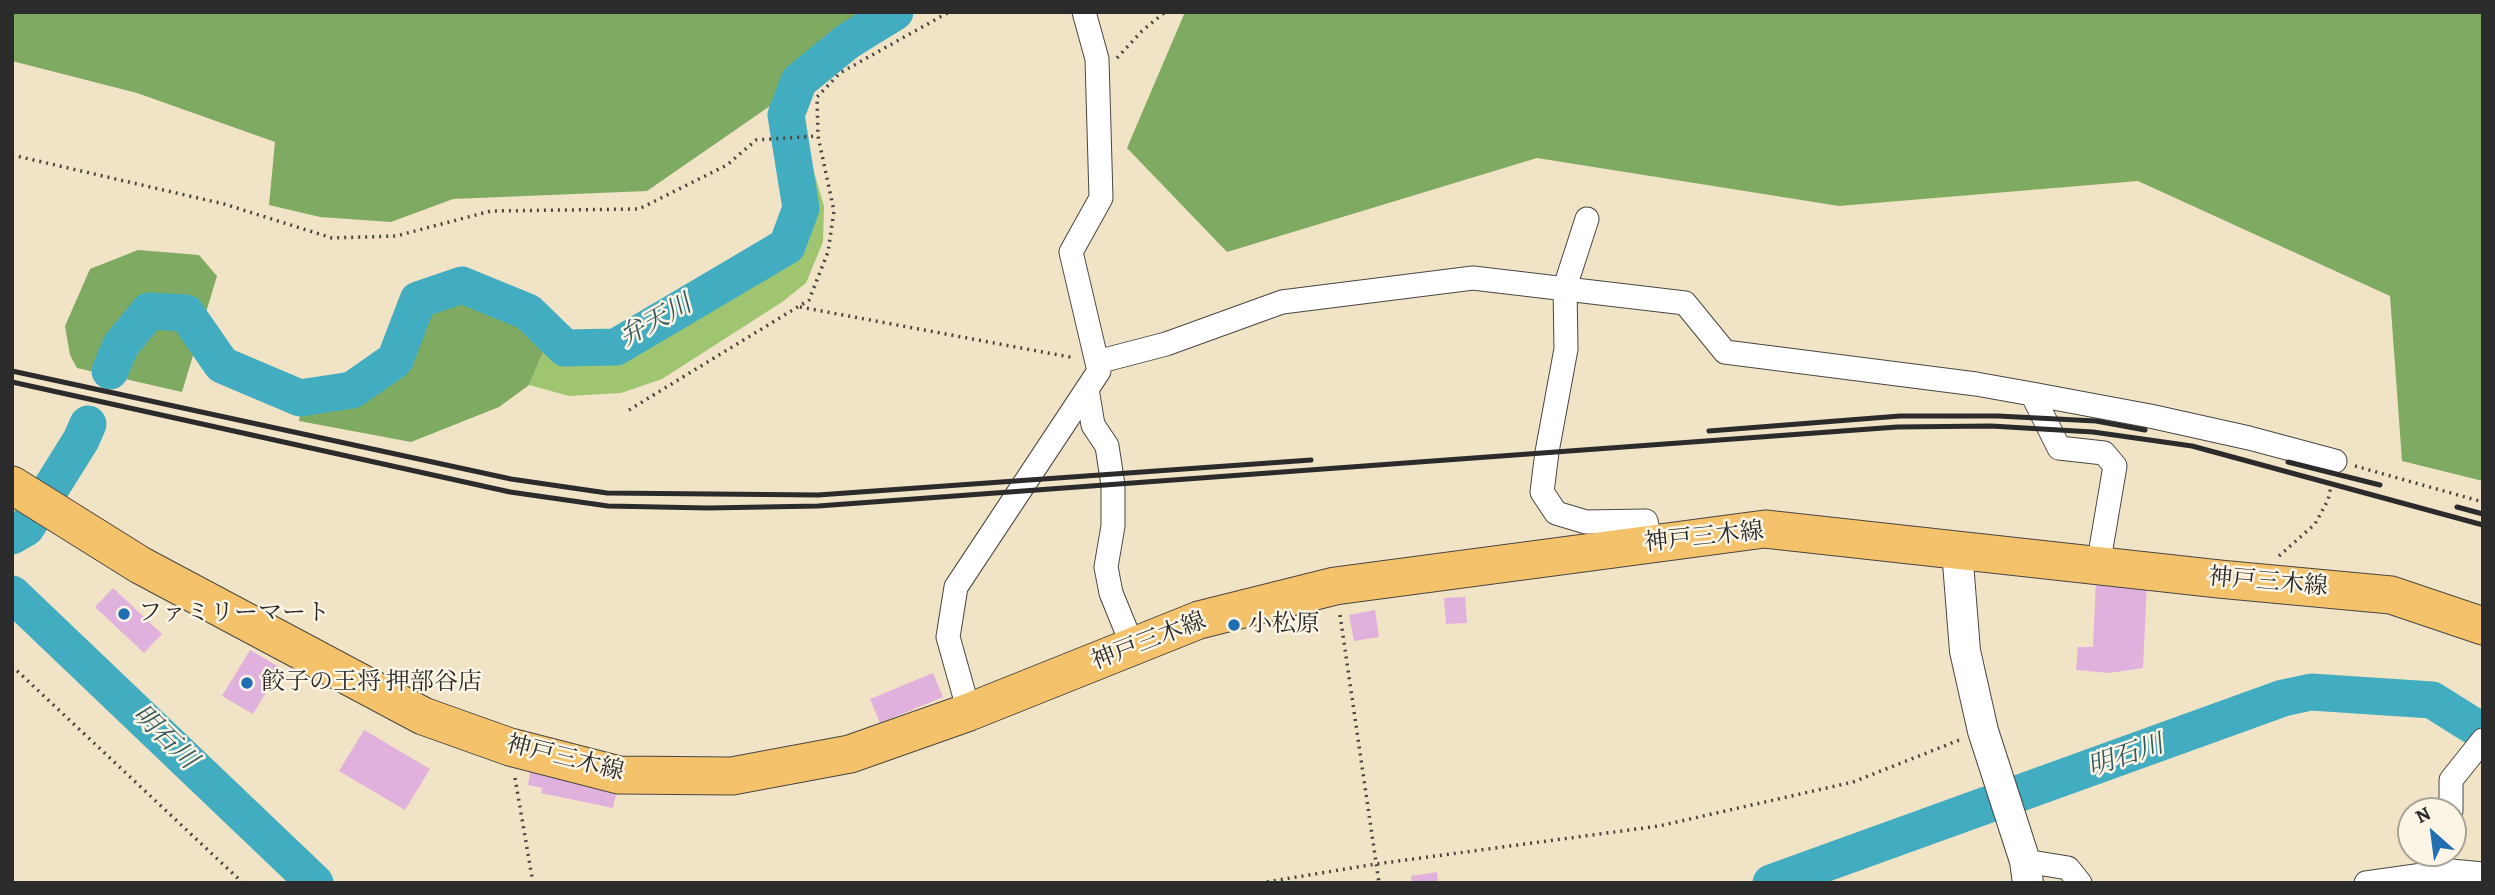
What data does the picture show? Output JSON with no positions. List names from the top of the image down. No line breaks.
{"streets":{"main road":["神戸三木線"]},"water":["弁天川","明石川"],"places":["ファミリーマート","小松原","餃子の王将 押部谷店"],"north":"top left"}
